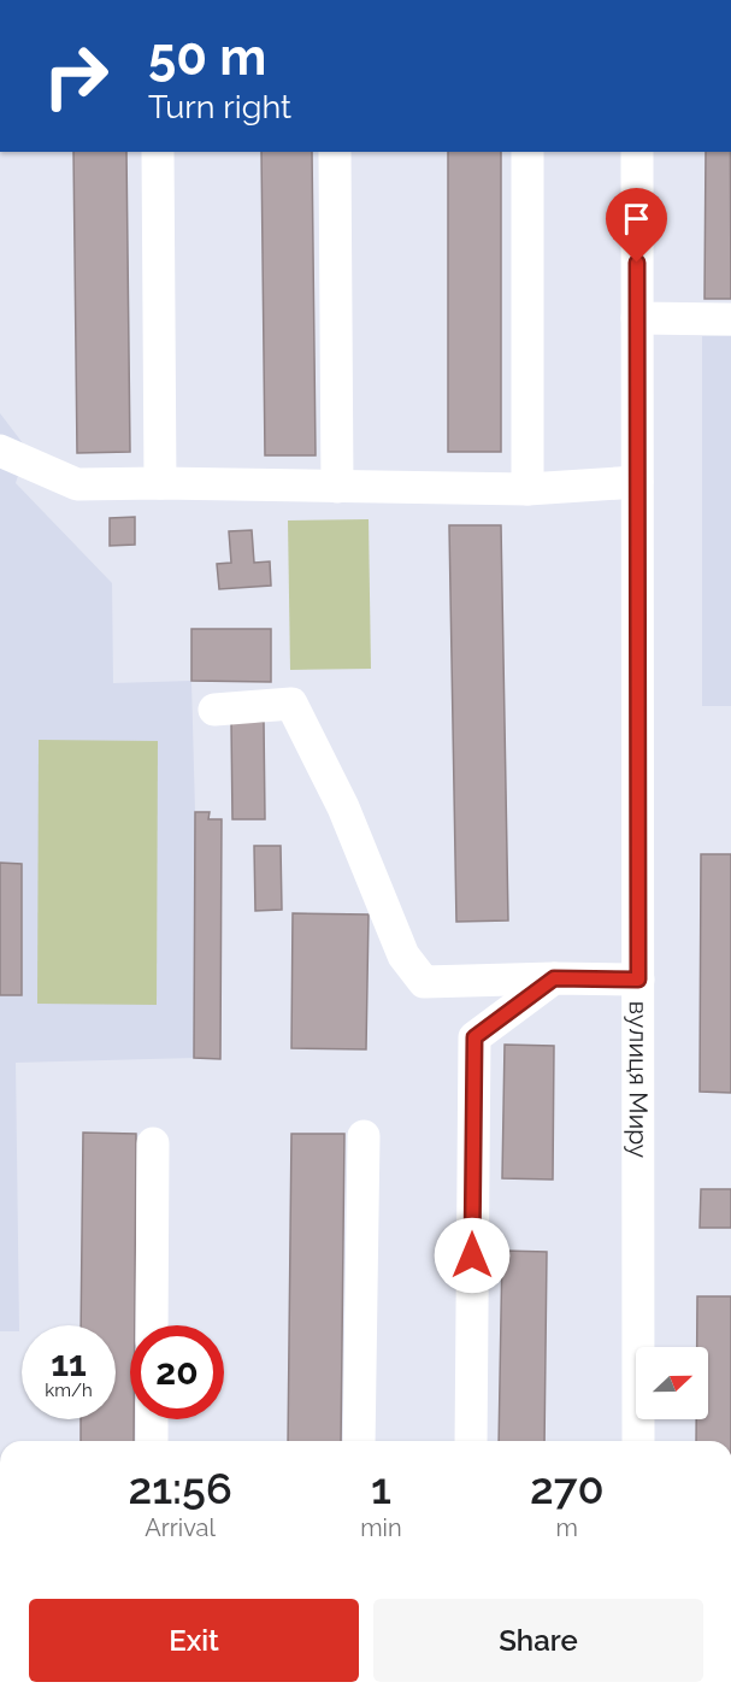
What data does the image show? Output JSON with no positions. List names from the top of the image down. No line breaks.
{"streets":{"street":["вулиця Миру"]},"north":"right","page":{"turn":["50 m","Turn right"],"speed":"11 km/h","limit":"20","eta":["21:56","Arrival","1","min","270","m"],"buttons":["Exit","Share"]}}
